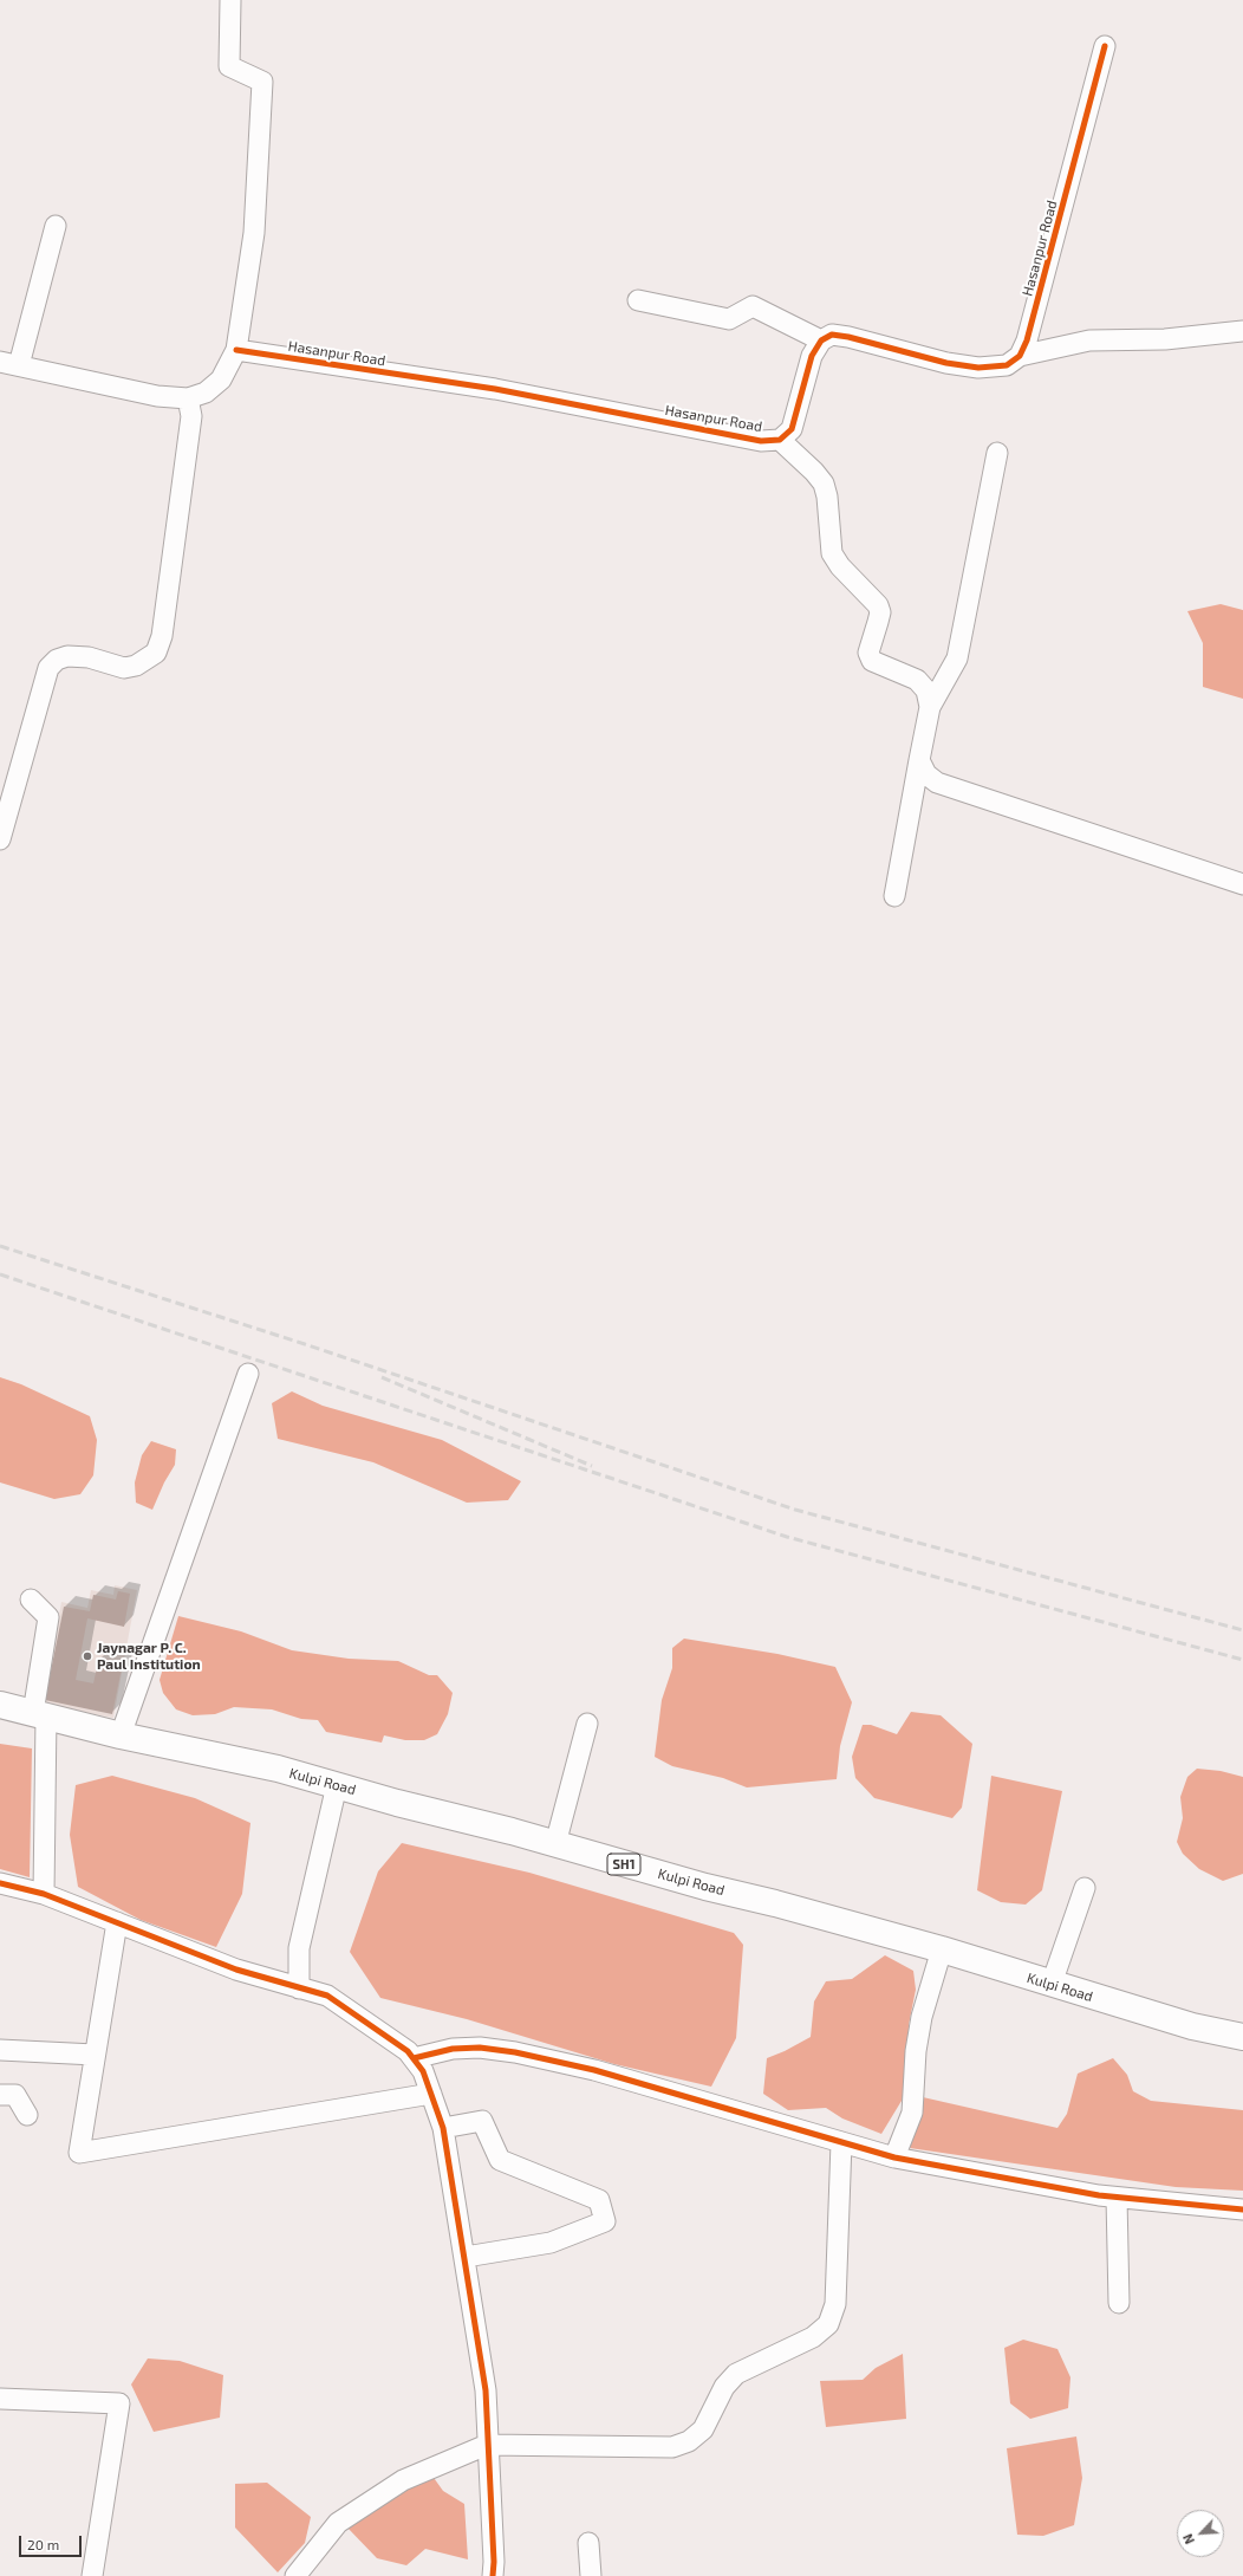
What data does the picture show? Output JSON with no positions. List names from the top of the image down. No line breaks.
{"streets":{"main road":["Kulpi Road","SH1"],"street":["Hasanpur Road"]},"places":["Jaynagar P. C. Paul Institution"],"scale_bar":"20 m","north":"bottom left"}
